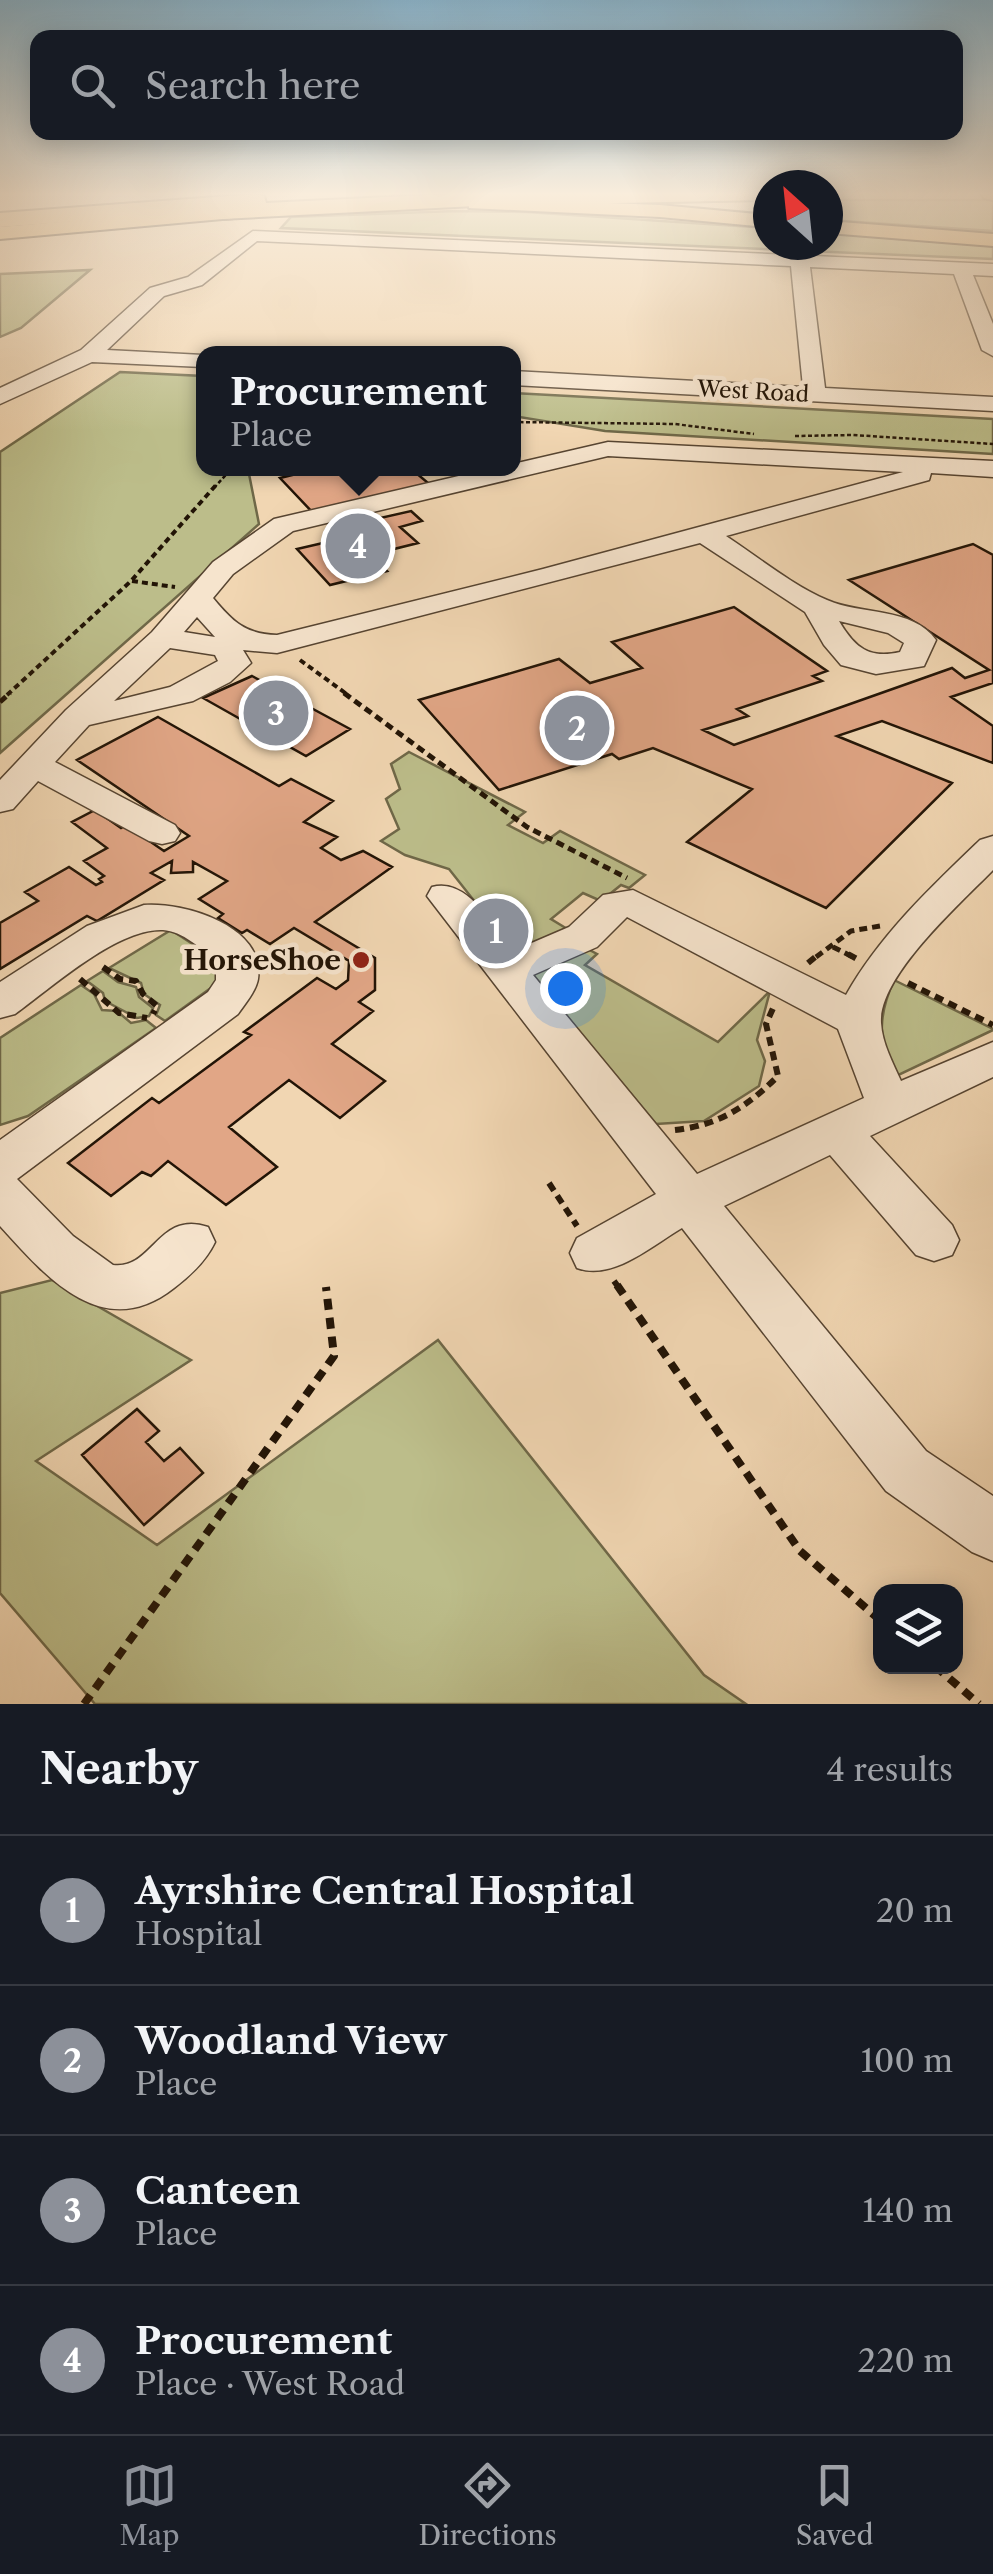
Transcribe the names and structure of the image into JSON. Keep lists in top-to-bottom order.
{
  "streets": {
    "street": ["West Road"]
  },
  "places": ["HorseShoe"],
  "north": "top left",
  "page": {
    "search": "Search here",
    "popup": ["Procurement", "Place"],
    "pins": [
      "4",
      "3",
      "2",
      "1"
    ],
    "heading": ["Nearby", "4 results"],
    "list": [
      {
        "mark": "1",
        "name": "Ayrshire Central Hospital",
        "note": "Hospital",
        "value": "20 m"
      },
      {
        "mark": "2",
        "name": "Woodland View",
        "note": "Place",
        "value": "100 m"
      },
      {
        "mark": "3",
        "name": "Canteen",
        "note": "Place",
        "value": "140 m"
      },
      {
        "mark": "4",
        "name": "Procurement",
        "note": "Place · West Road",
        "value": "220 m"
      }
    ],
    "nav": ["Map", "Directions", "Saved"]
  }
}
